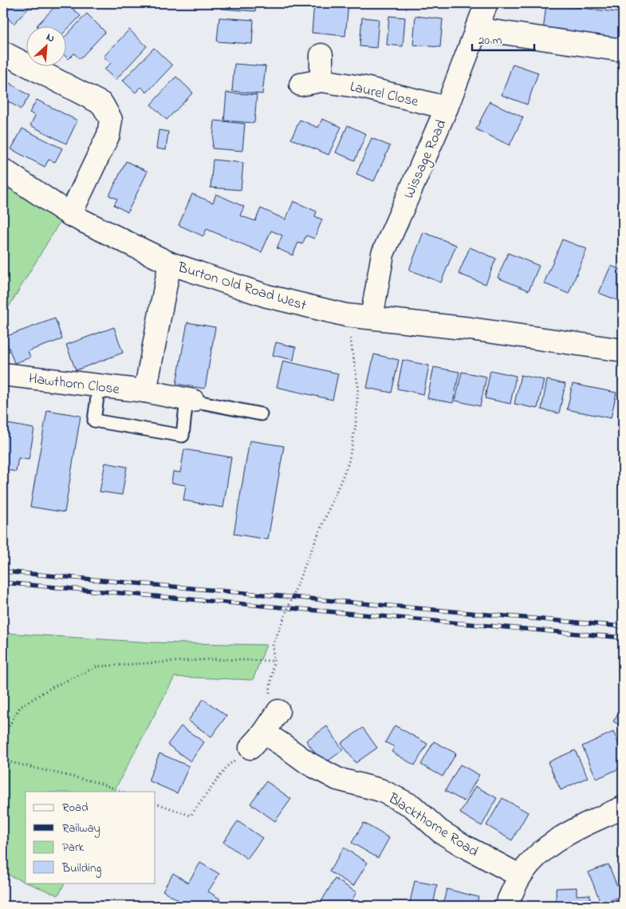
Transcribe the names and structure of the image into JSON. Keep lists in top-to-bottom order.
{
  "streets": {
    "street": [
      "Laurel Close",
      "Wissage Road",
      "Burton Old Road West",
      "Hawthorn Close",
      "Blackthorne Road"
    ]
  },
  "crossings": [
    ["Laurel Close", "Wissage Road"],
    ["Wissage Road", "Burton Old Road West"]
  ],
  "legend": [
    "Road",
    "Railway",
    "Park",
    "Building"
  ],
  "scale_bar": "20 m",
  "north": "top right"
}
